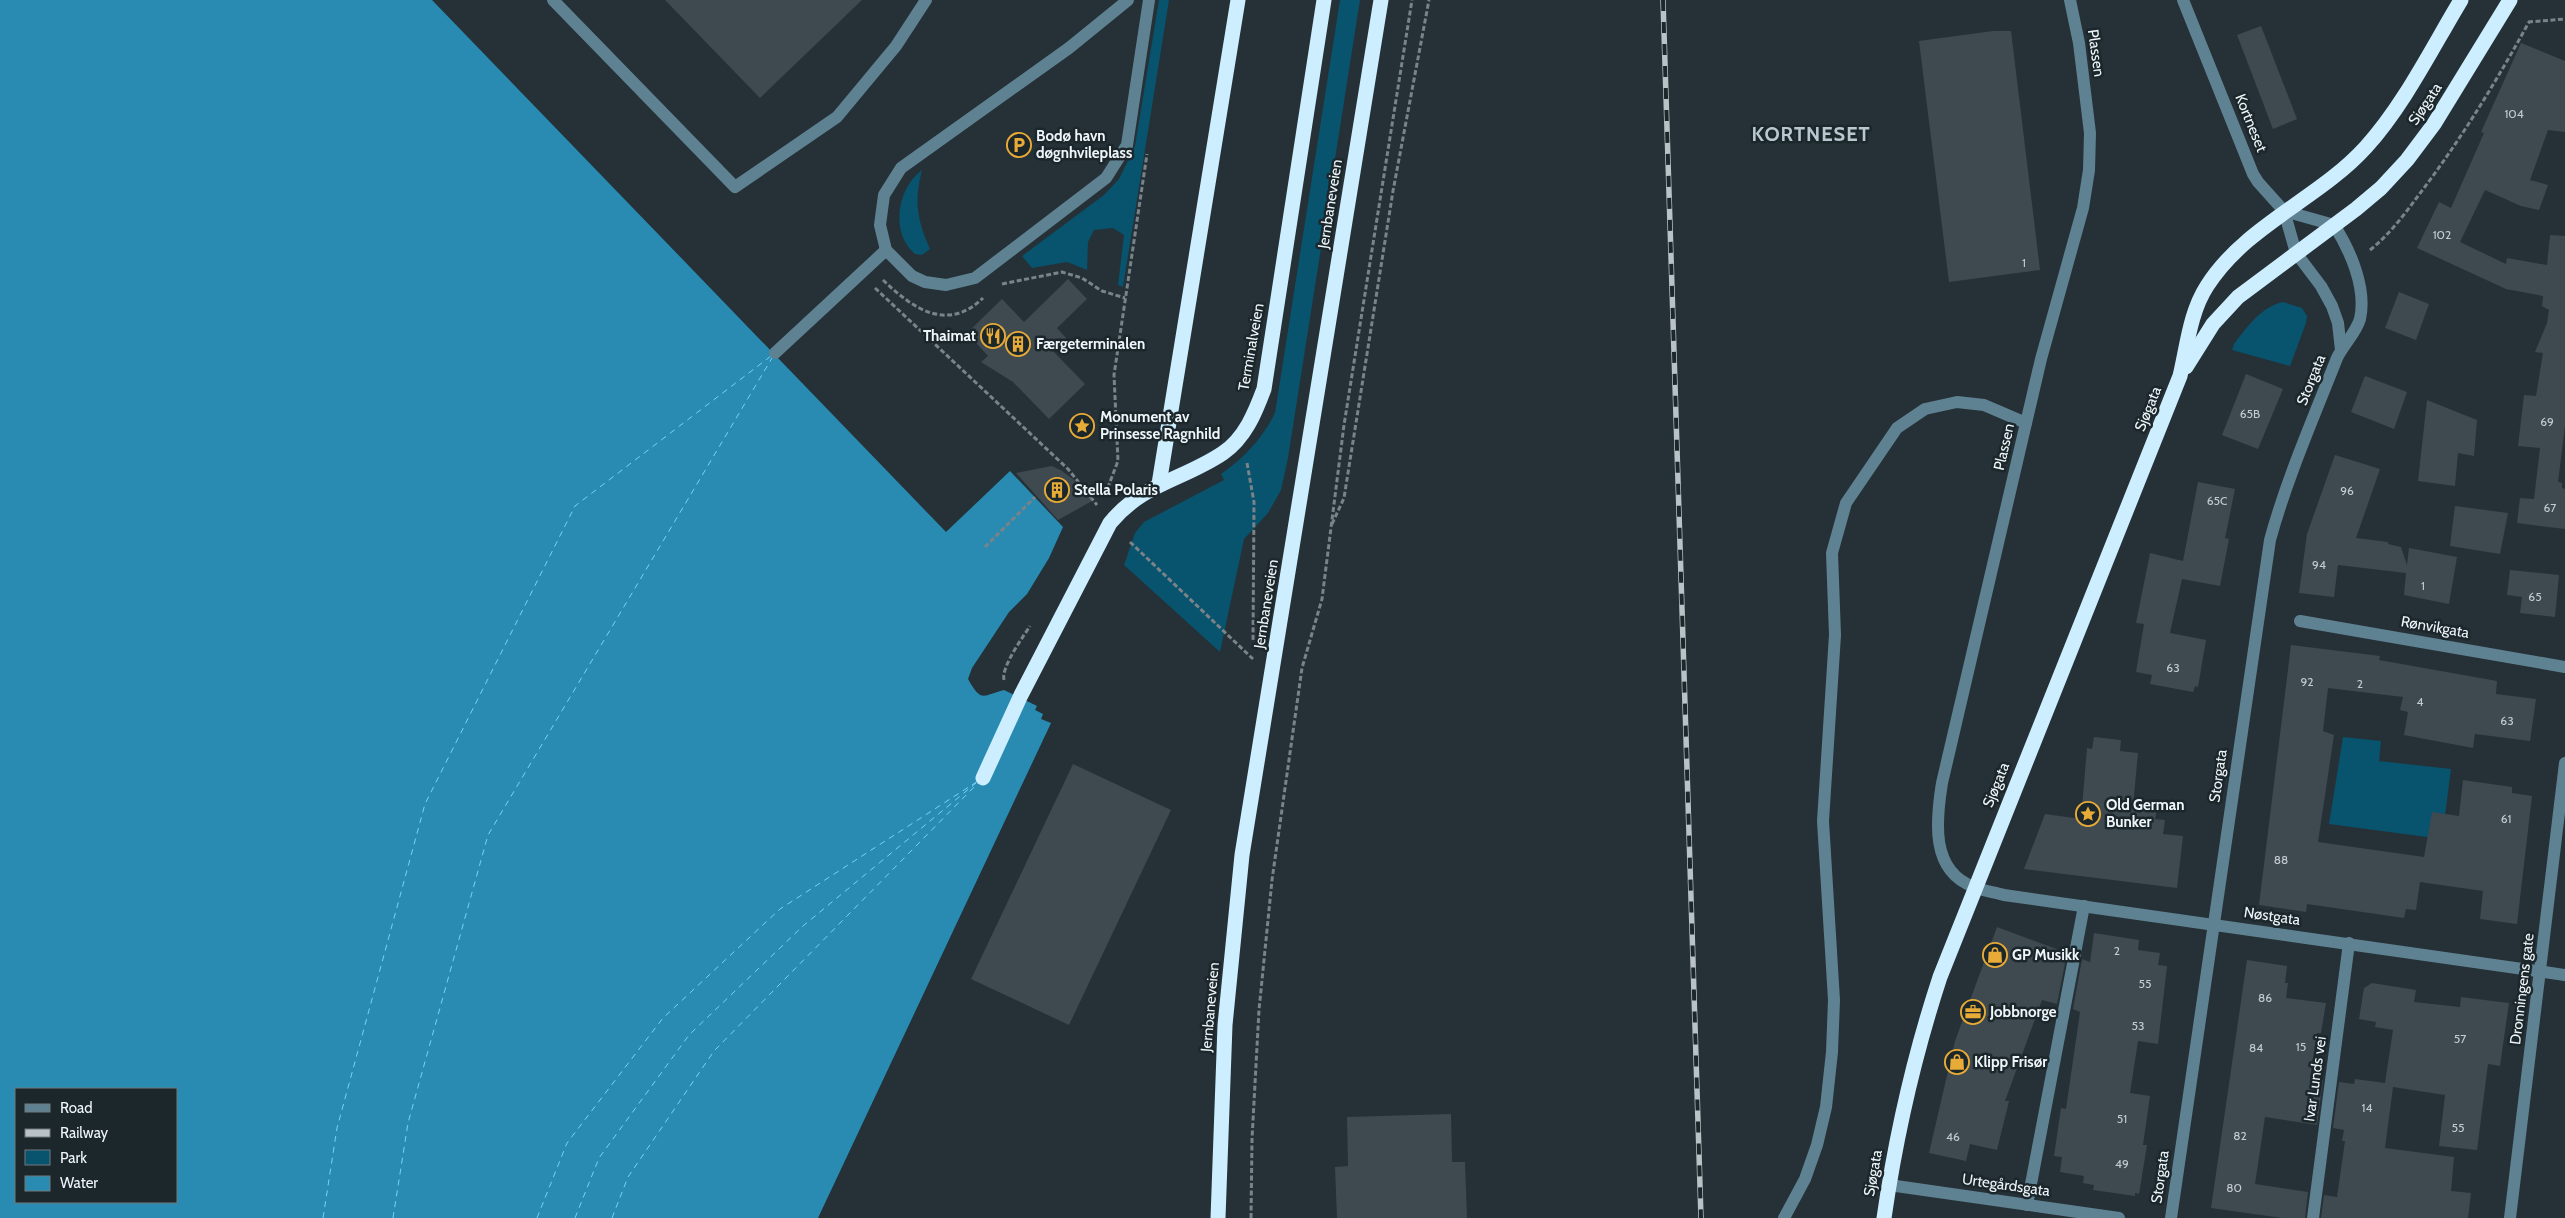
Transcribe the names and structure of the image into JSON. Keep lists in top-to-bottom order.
{
  "streets": {
    "highway": ["Sjøgata", "Jernbaneveien", "Terminalveien"],
    "street": [
      "Plassen",
      "Kortneset",
      "Storgata",
      "Rønvikgata",
      "Nøstgata",
      "Dronningens gate",
      "Ivar Lunds vei",
      "Urtegårdsgata"
    ]
  },
  "crossings": [
    ["Plassen", "Sjøgata"],
    ["Plassen", "Nøstgata"],
    ["Sjøgata", "Kortneset"],
    ["Sjøgata", "Storgata"],
    ["Sjøgata", "Nøstgata"],
    ["Sjøgata", "Urtegårdsgata"],
    ["Storgata", "Nøstgata"],
    ["Nøstgata", "Dronningens gate"],
    ["Nøstgata", "Ivar Lunds vei"]
  ],
  "districts": ["KORTNESET"],
  "places": {
    "parking": ["Bodø havn døgnhvileplass"],
    "restaurant": ["Thaimat"],
    "building": ["Færgeterminalen", "Stella Polaris"],
    "place": ["Monument av Prinsesse Ragnhild", "Old German Bunker"],
    "shop": ["GP Musikk", "Klipp Frisør"],
    "office": ["Jobbnorge"]
  },
  "house_numbers": [
    "104",
    "102",
    "1",
    "65B",
    "69",
    "96",
    "65C",
    "67",
    "94",
    "1",
    "65",
    "63",
    "92",
    "2",
    "4",
    "63",
    "61",
    "88",
    "2",
    "55",
    "86",
    "53",
    "57",
    "15",
    "84",
    "14",
    "51",
    "55",
    "82",
    "46",
    "49",
    "80"
  ],
  "legend": [
    "Road",
    "Railway",
    "Park",
    "Water"
  ]
}
